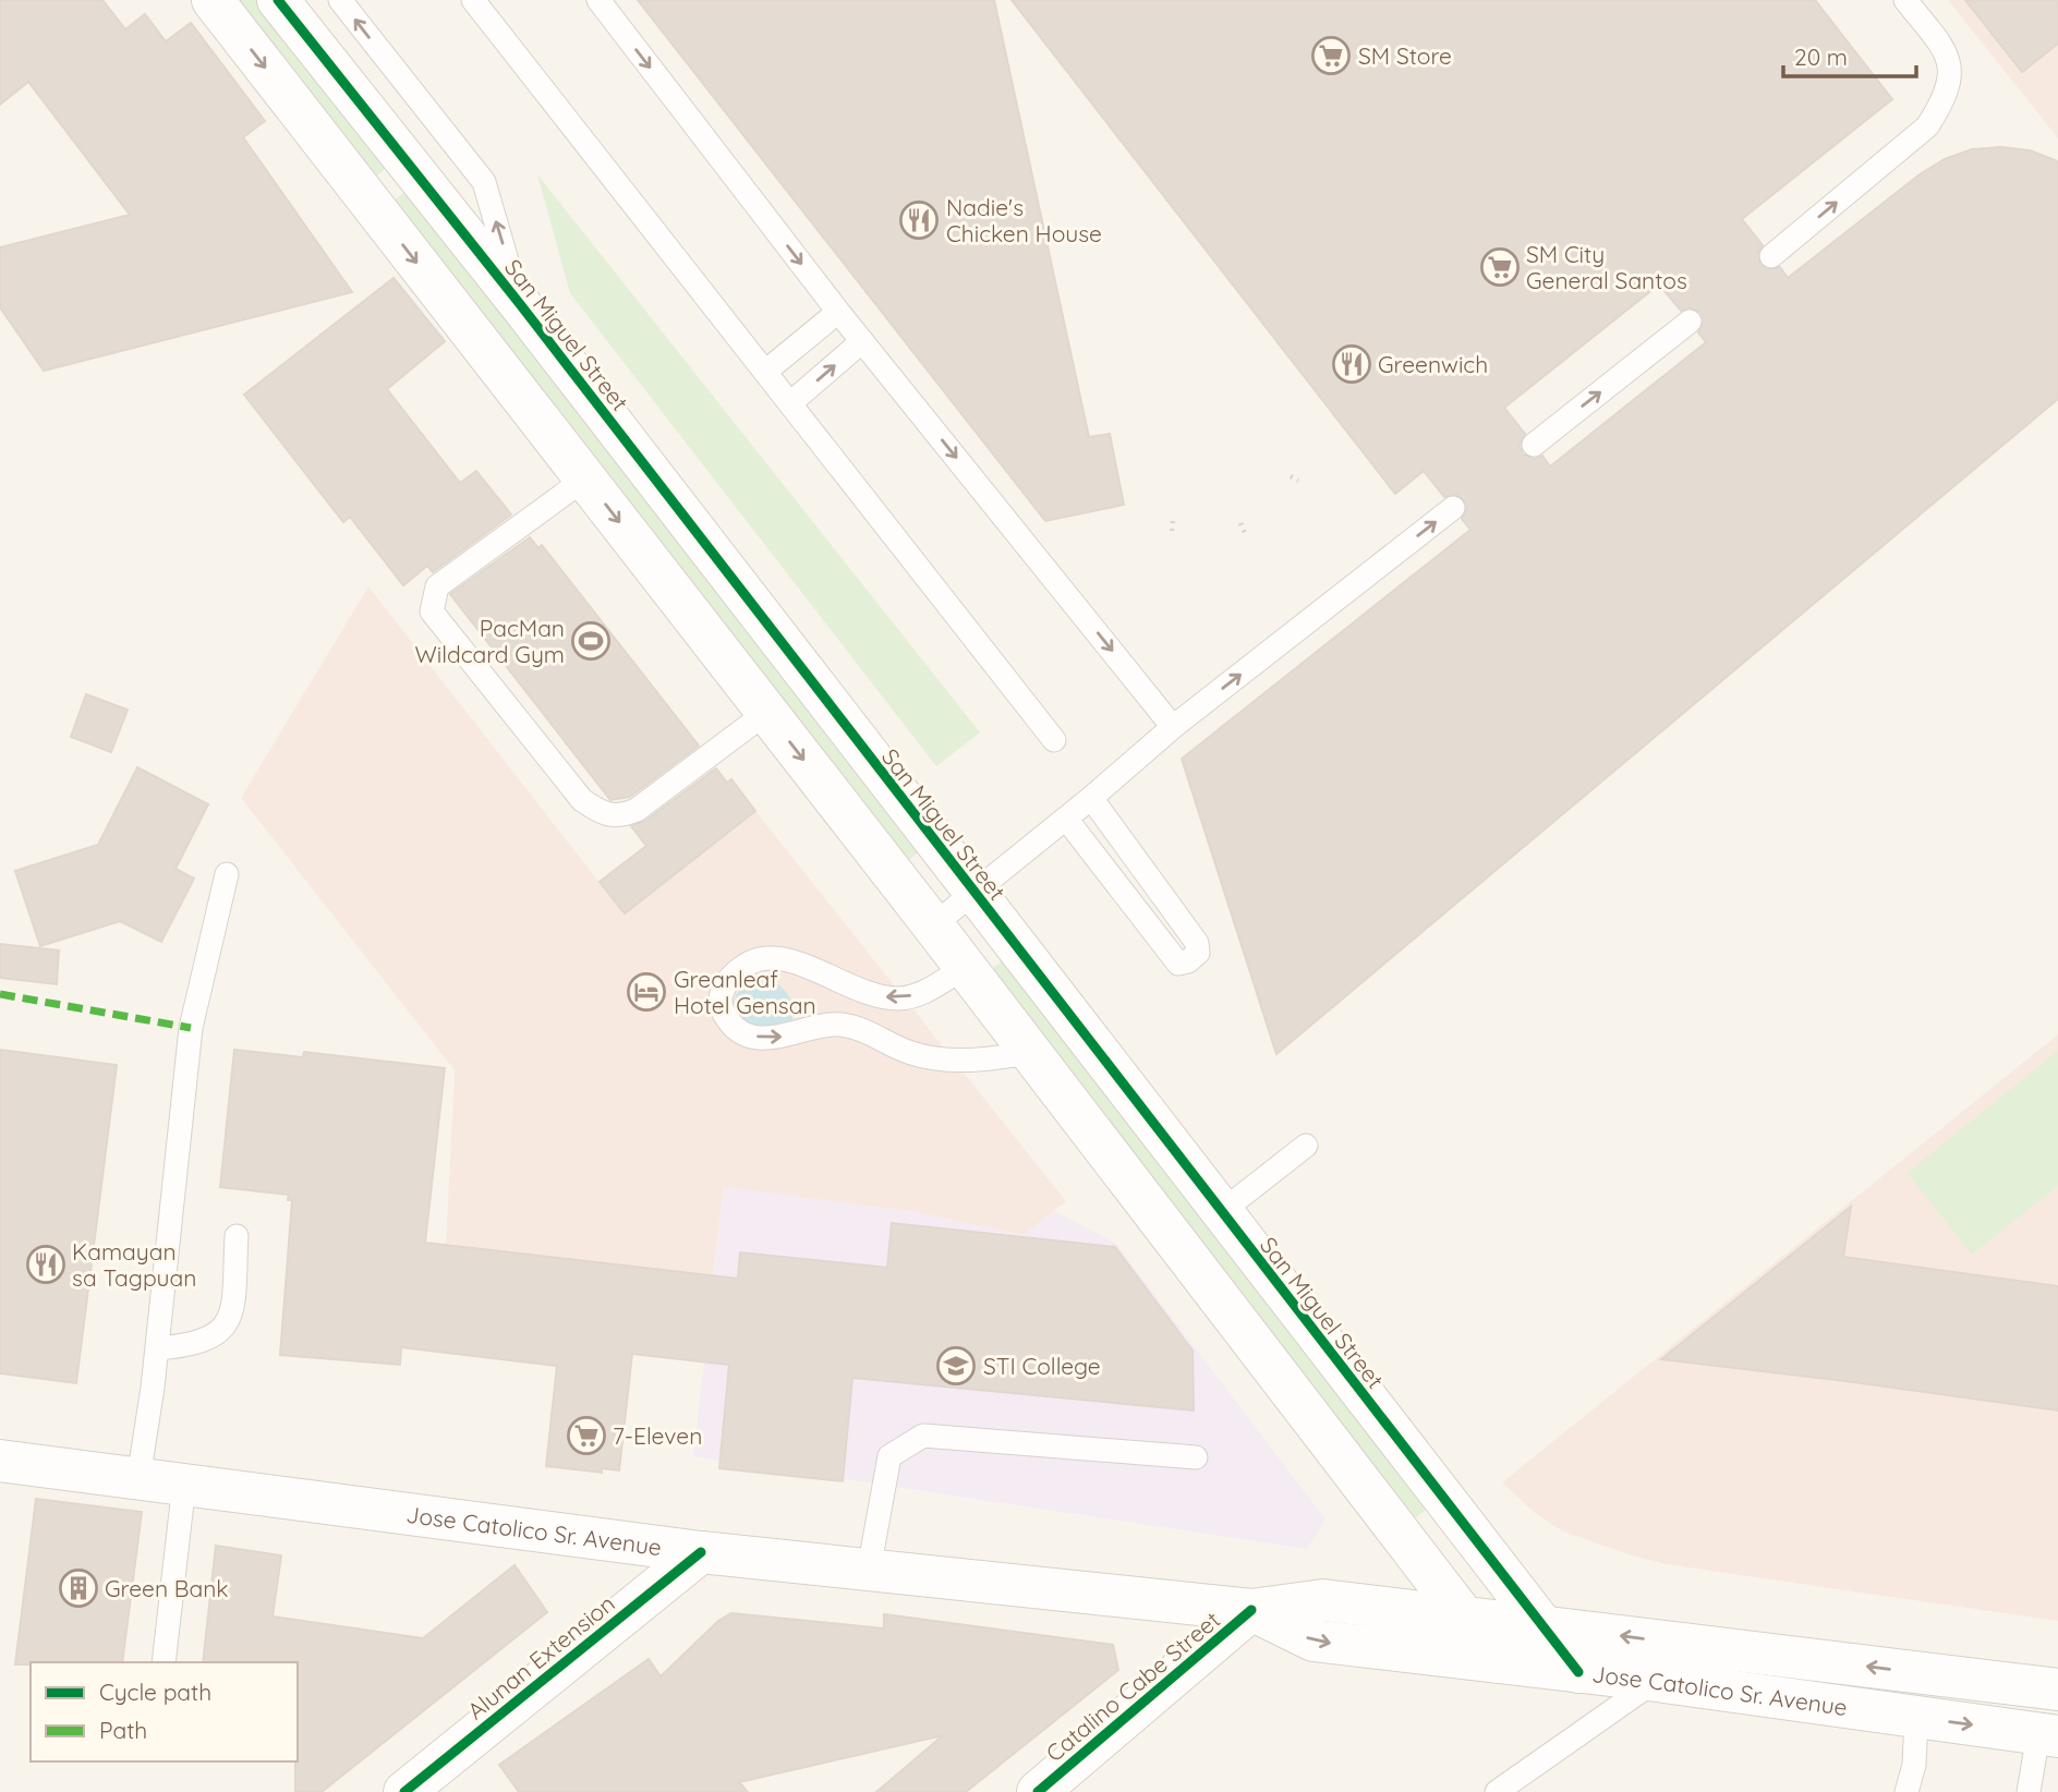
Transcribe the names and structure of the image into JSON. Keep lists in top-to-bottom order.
{
  "streets": {
    "street": [
      "San Miguel Street",
      "Jose Catolico Sr. Avenue",
      "Alunan Extension",
      "Catalino Cabe Street"
    ]
  },
  "crossings": [
    ["San Miguel Street", "Jose Catolico Sr. Avenue"],
    ["Jose Catolico Sr. Avenue", "Alunan Extension"],
    ["Jose Catolico Sr. Avenue", "Catalino Cabe Street"]
  ],
  "places": {
    "supermarket": ["SM Store", "SM City General Santos", "7-Eleven"],
    "restaurant": ["Nadie's Chicken House", "Greenwich", "Kamayan sa Tagpuan"],
    "sports": ["PacMan Wildcard Gym"],
    "hotel": ["Greanleaf Hotel Gensan"],
    "school or university": ["STI College"],
    "building": ["Green Bank"]
  },
  "legend": ["Cycle path", "Path"],
  "scale_bar": "20 m"
}
